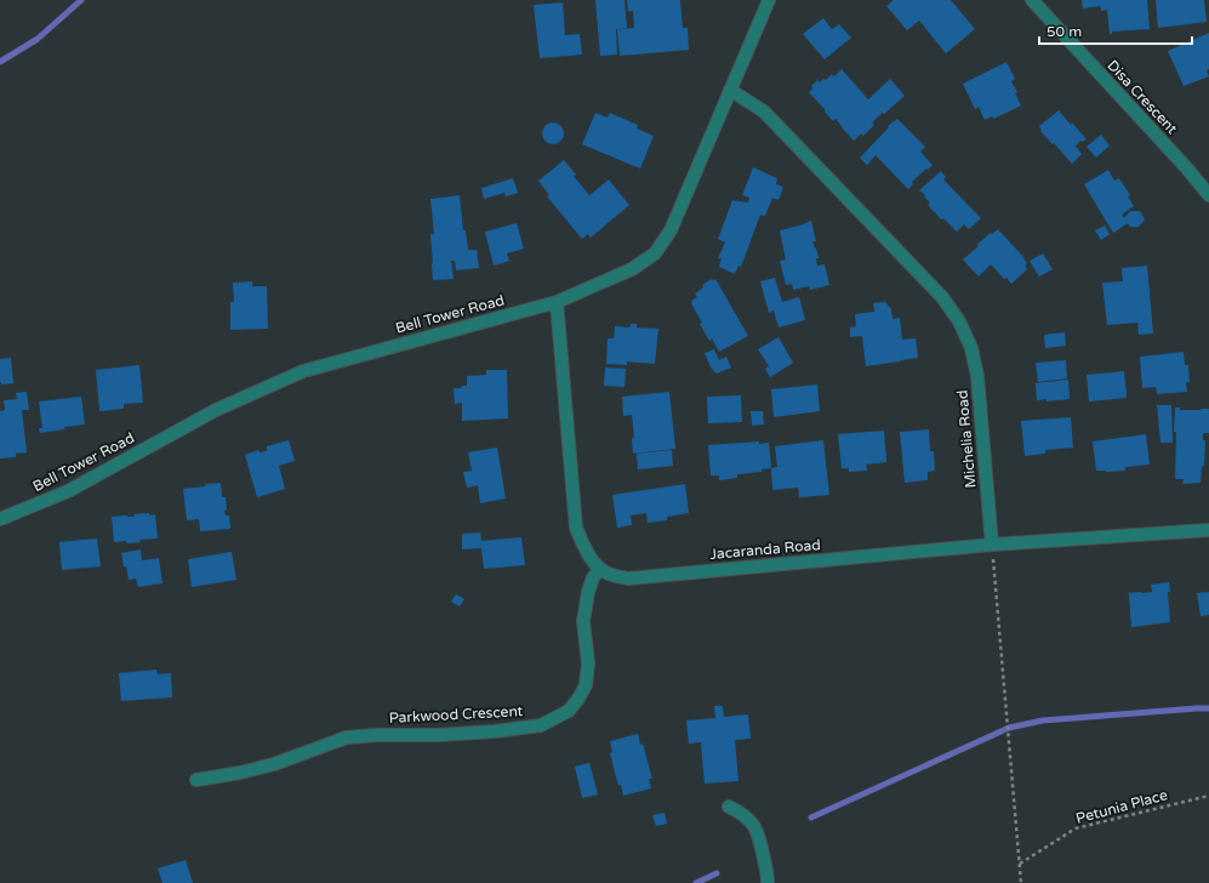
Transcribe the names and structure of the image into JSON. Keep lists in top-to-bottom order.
{
  "streets": {
    "street": [
      "Disa Crescent",
      "Bell Tower Road",
      "Michelia Road",
      "Jacaranda Road",
      "Parkwood Crescent"
    ],
    "path": ["Petunia Place"]
  },
  "crossings": [
    ["Bell Tower Road", "Michelia Road"],
    ["Michelia Road", "Jacaranda Road"],
    ["Jacaranda Road", "Parkwood Crescent"]
  ],
  "scale_bar": "50 m"
}
